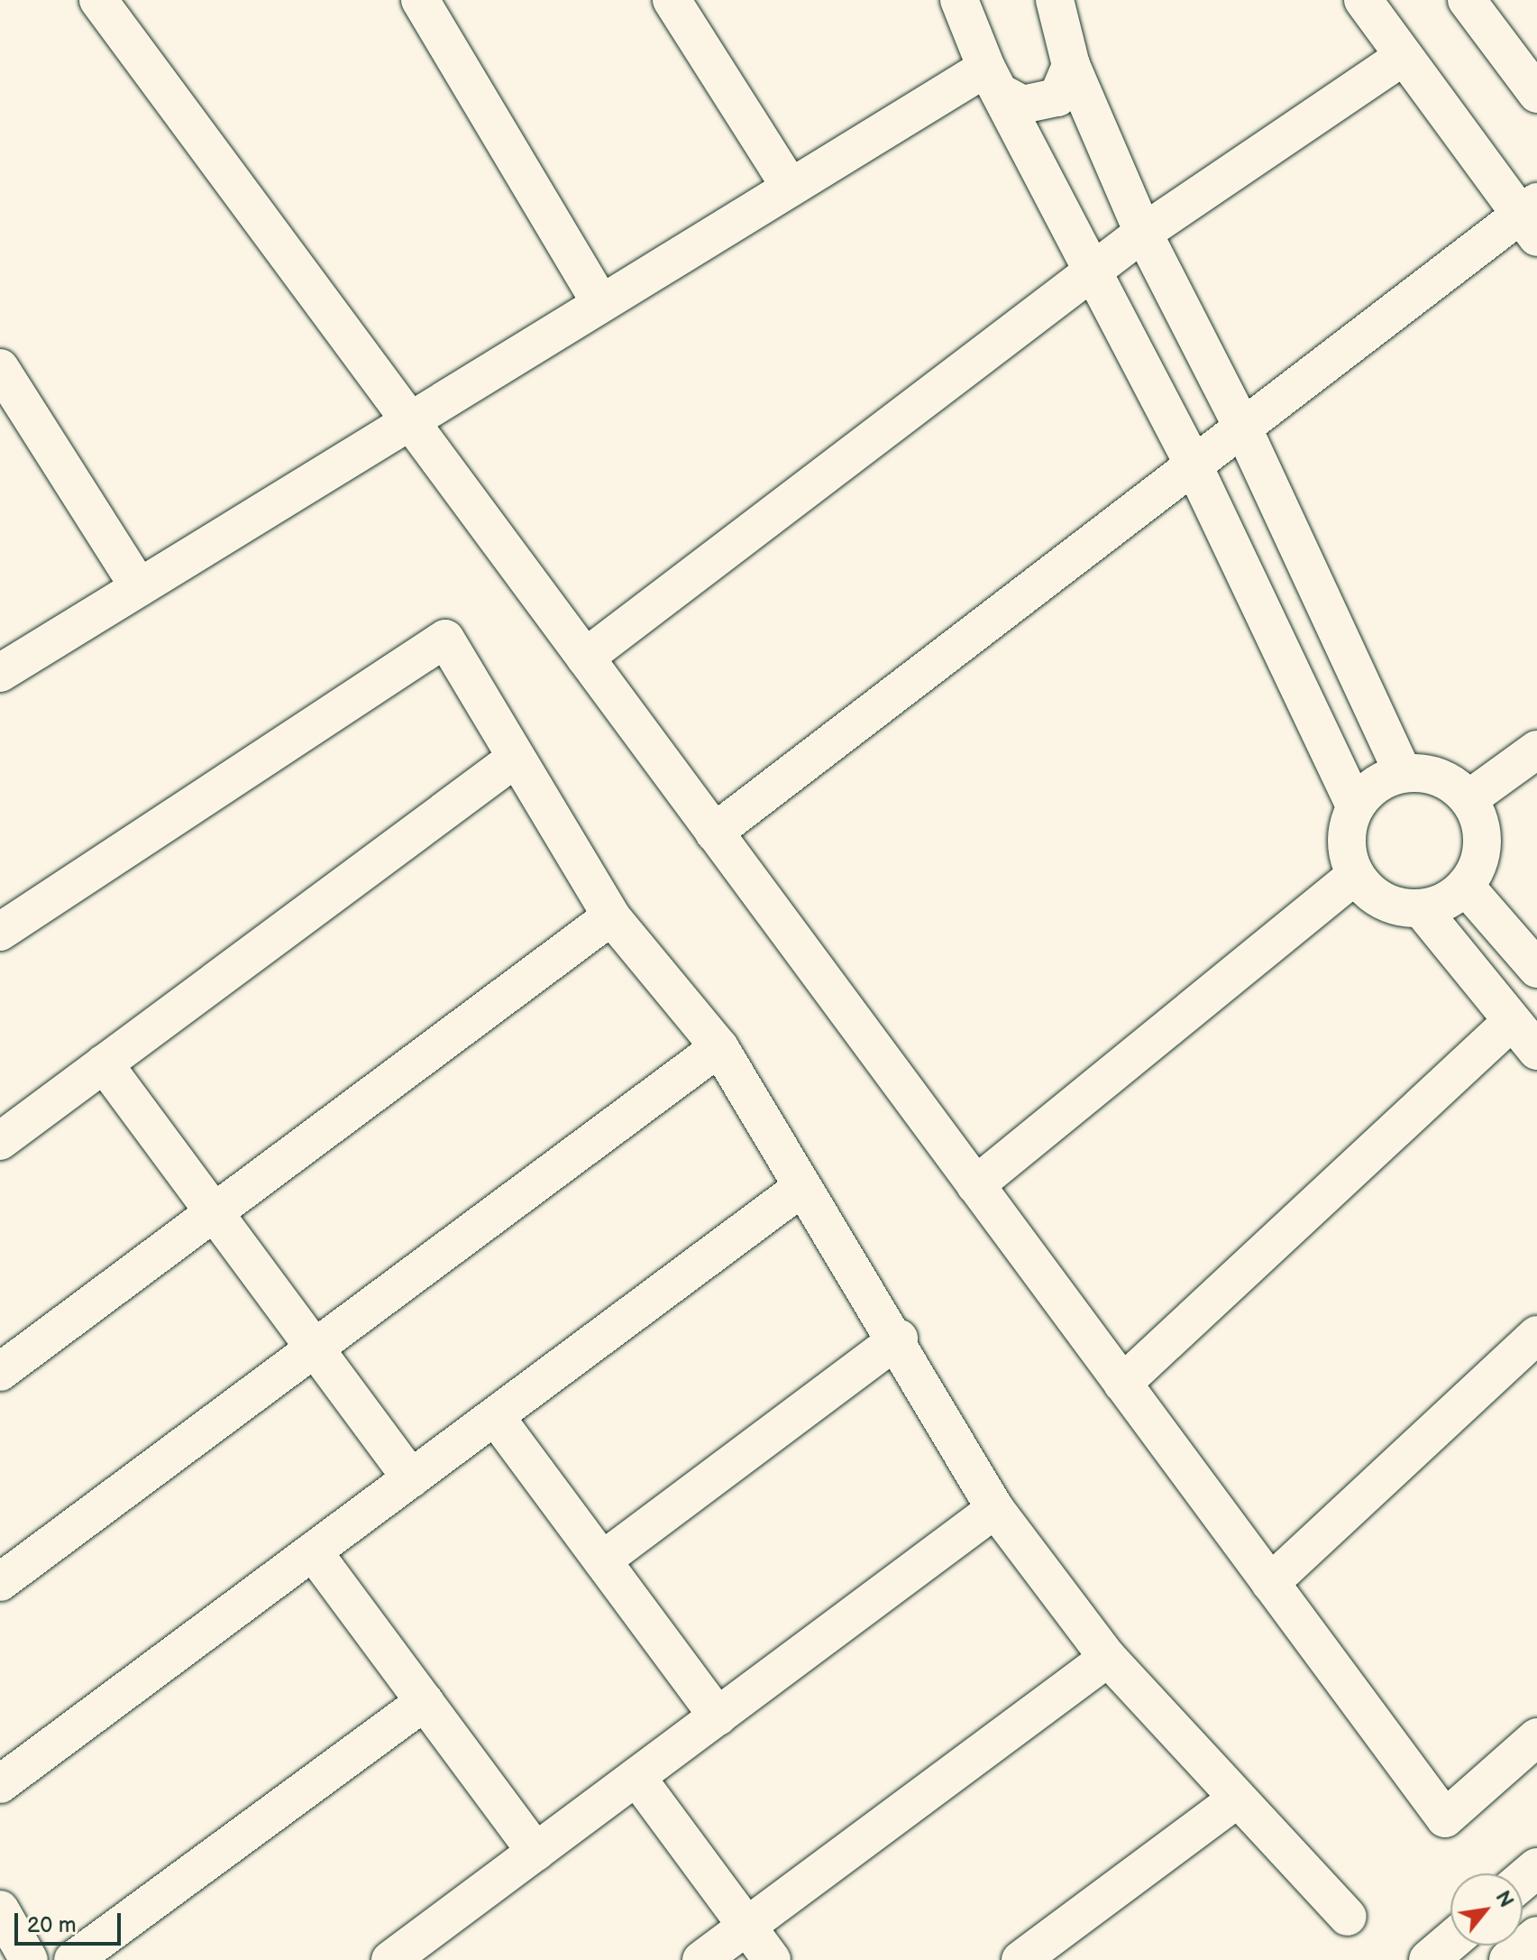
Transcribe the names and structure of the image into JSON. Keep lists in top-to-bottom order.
{
  "scale_bar": "20 m",
  "north": "top right"
}
